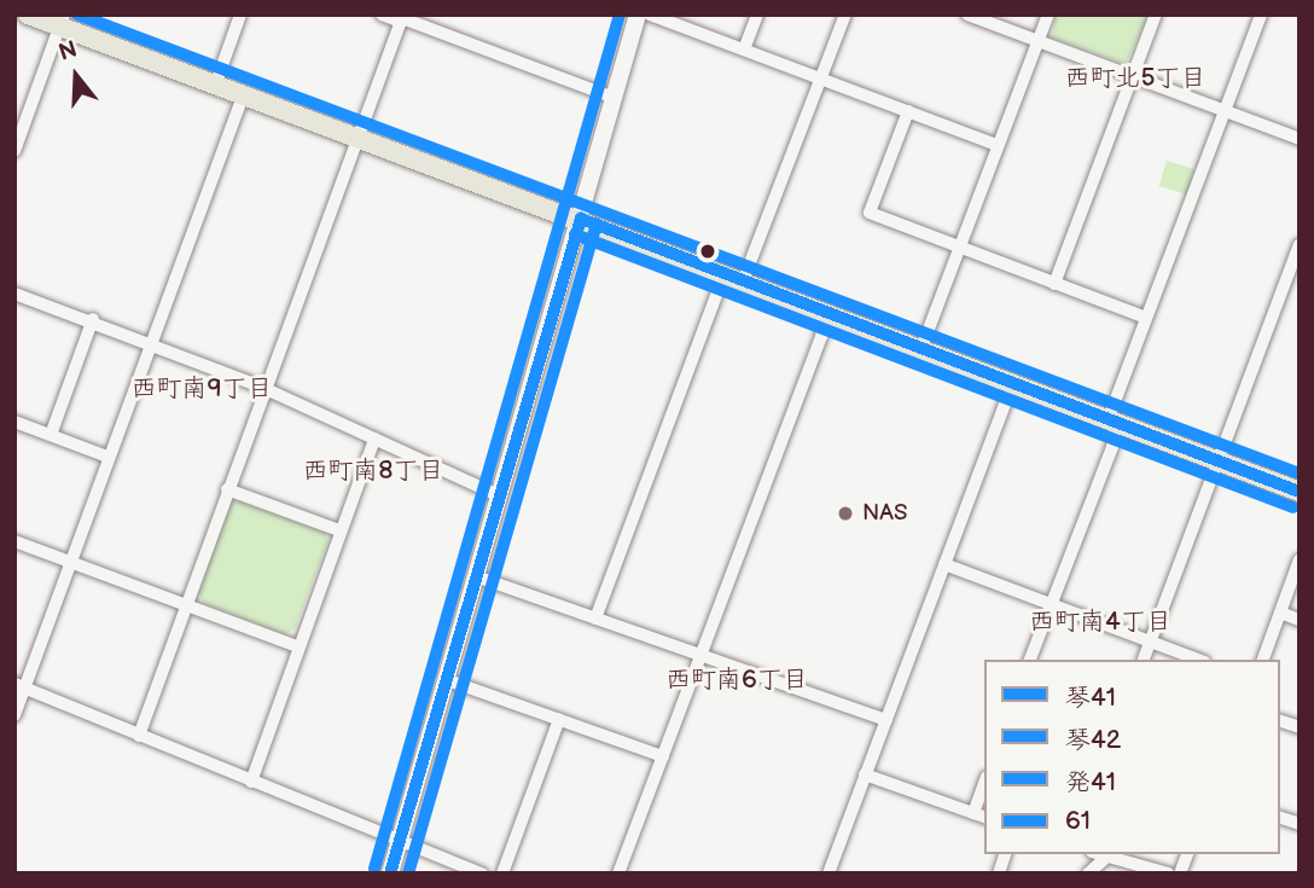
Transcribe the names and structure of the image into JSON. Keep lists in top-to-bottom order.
{
  "districts": [
    "西町北5丁目",
    "西町南9丁目",
    "西町南8丁目",
    "西町南4丁目",
    "西町南6丁目"
  ],
  "places": ["NAS"],
  "lines": [
    "transit line 発41",
    "transit line 61",
    "transit line 琴41",
    "transit line 琴42"
  ],
  "legend": [
    "琴41",
    "琴42",
    "発41",
    "61"
  ],
  "north": "top"
}
